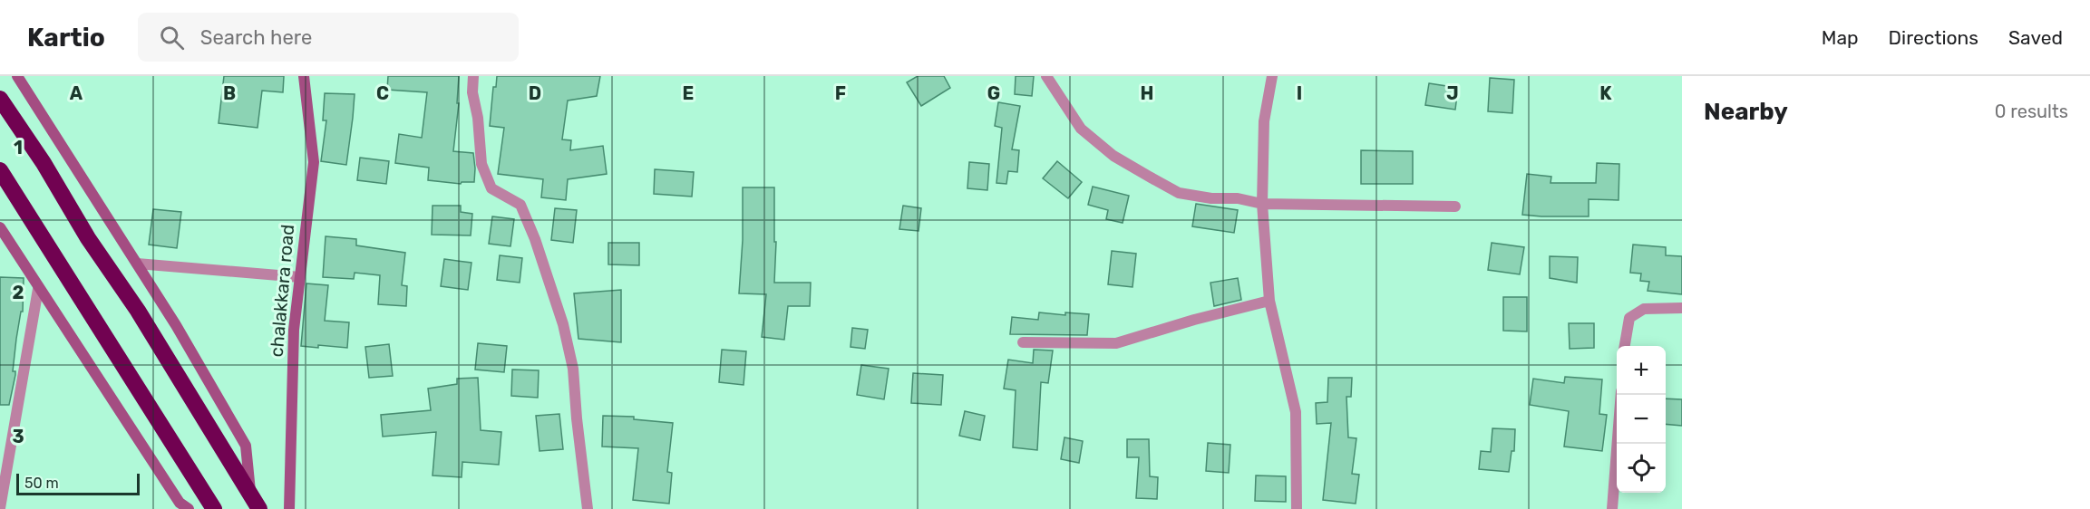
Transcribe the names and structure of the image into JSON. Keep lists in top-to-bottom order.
{
  "streets": {
    "street": ["chalakkara road"]
  },
  "scale_bar": "50 m",
  "page": {
    "header": "Kartio",
    "search": "Search here",
    "nav": ["Map", "Directions", "Saved"],
    "heading": ["Nearby", "0 results"],
    "map_buttons": ["+", "−"],
    "scale": "50 m"
  },
  "grid": {
    "columns": [
      "A",
      "B",
      "C",
      "D",
      "E",
      "F",
      "G",
      "H",
      "I",
      "J",
      "K"
    ],
    "rows": ["1", "2", "3"]
  }
}
